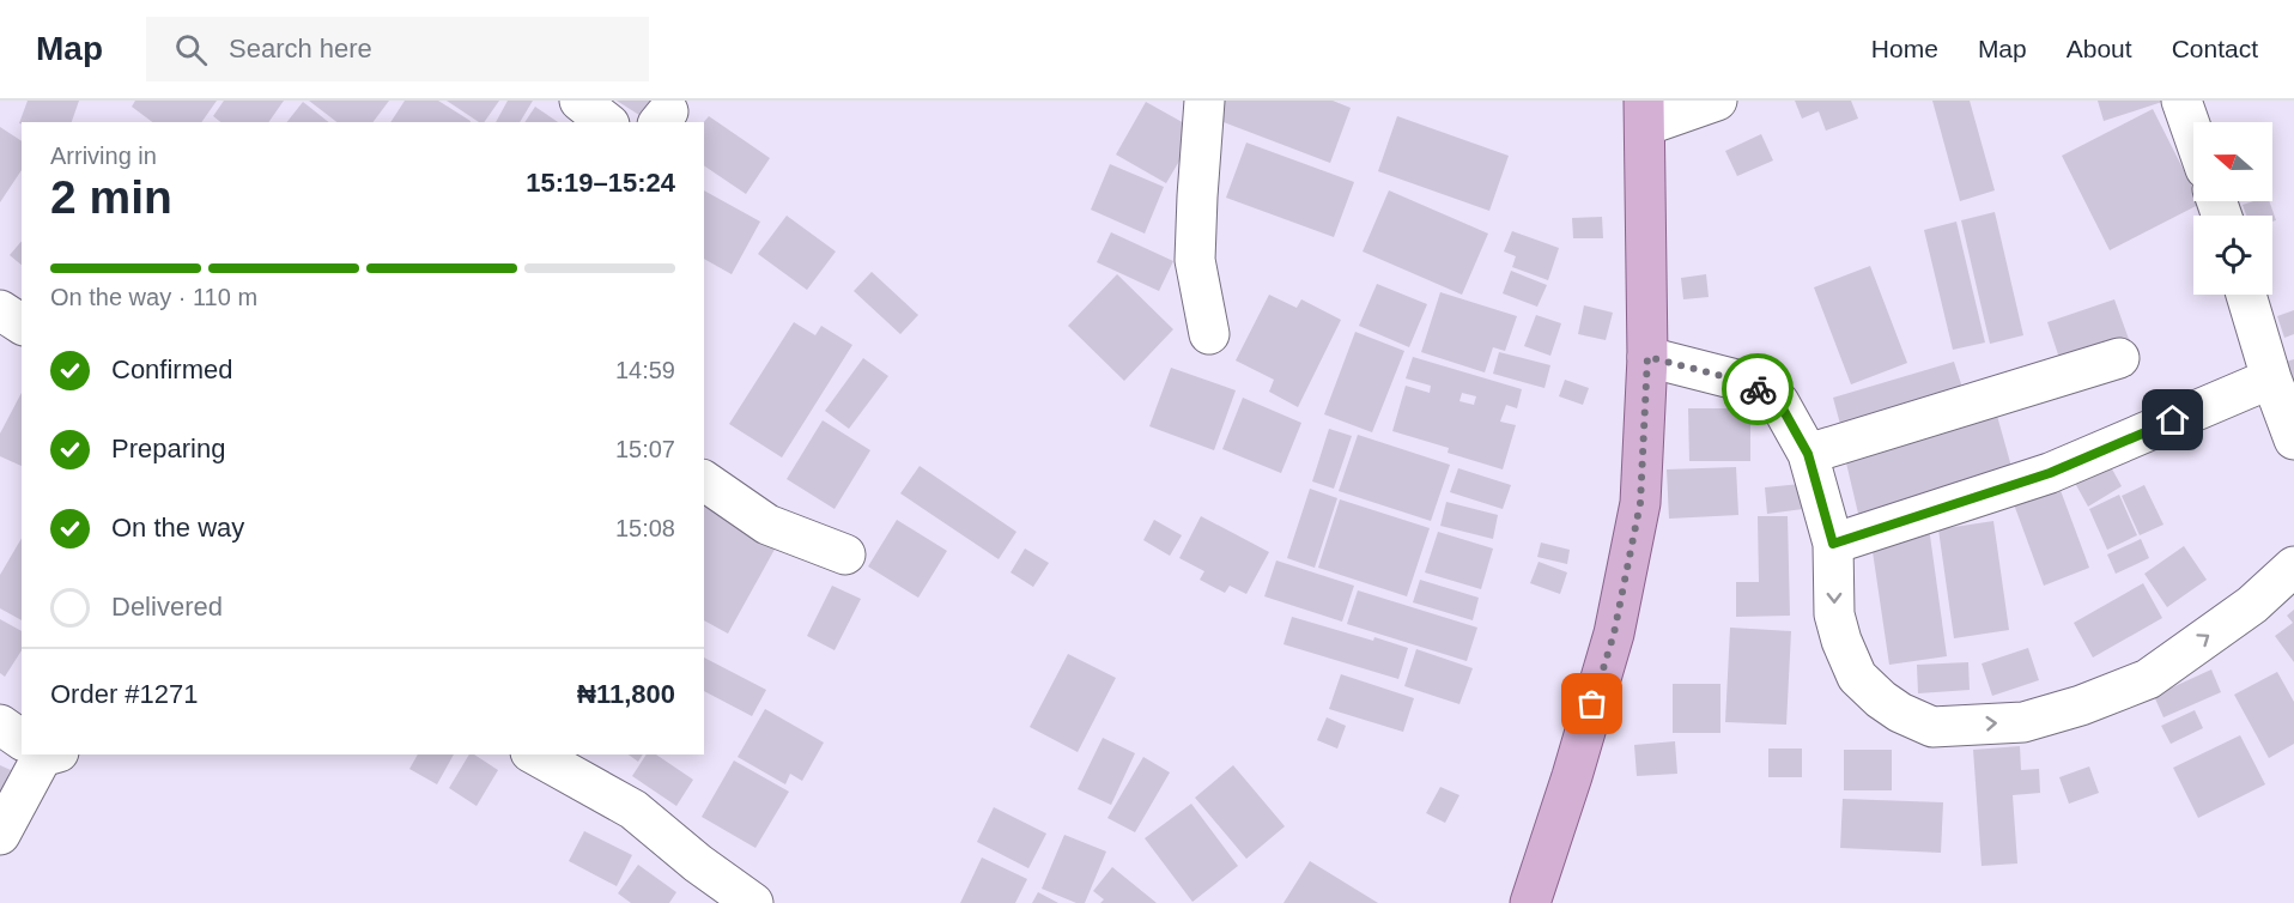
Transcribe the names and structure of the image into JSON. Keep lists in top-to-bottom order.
{
  "north": "left",
  "page": {
    "header": "Map",
    "search": "Search here",
    "nav": [
      "Home",
      "Map",
      "About",
      "Contact"
    ],
    "heading": ["2 min", "Arriving in", "15:19–15:24"],
    "panel": ["Order #1271", "₦11,800"],
    "bar": "On the way · 110 m",
    "list": [
      ["Confirmed", "14:59"],
      ["Preparing", "15:07"],
      ["On the way", "15:08"],
      "Delivered"
    ]
  }
}
